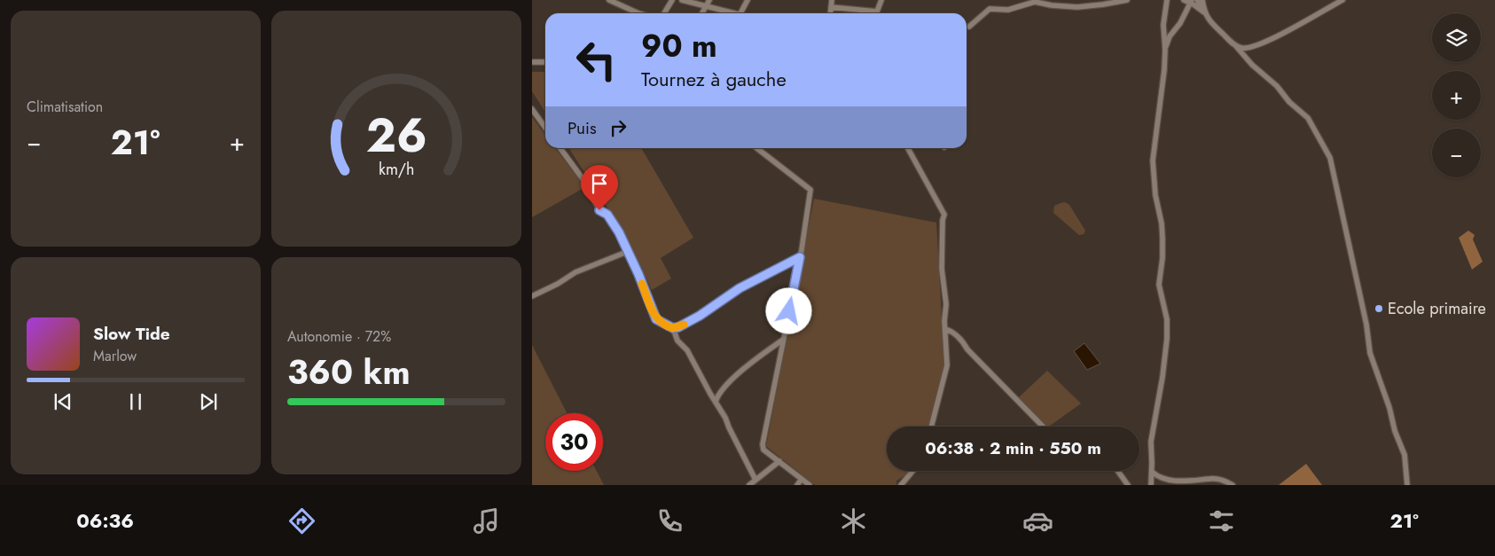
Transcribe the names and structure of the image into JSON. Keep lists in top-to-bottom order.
{
  "places": ["Ecole primaire"],
  "page": {
    "tile": [
      "Climatisation",
      ["Autonomie · 72%", "360 km"]
    ],
    "map_buttons": ["+", "−"],
    "turn": ["90 m", "Tournez à gauche"],
    "then": "Puis",
    "heat": ["−", "21°", "+"],
    "song": ["Slow Tide", "Marlow"],
    "limit": "30",
    "trip": "06:38 · 2 min · 550 m",
    "tabs": ["06:36", "21°"],
    "gauge": ["26", "km/h"]
  }
}
